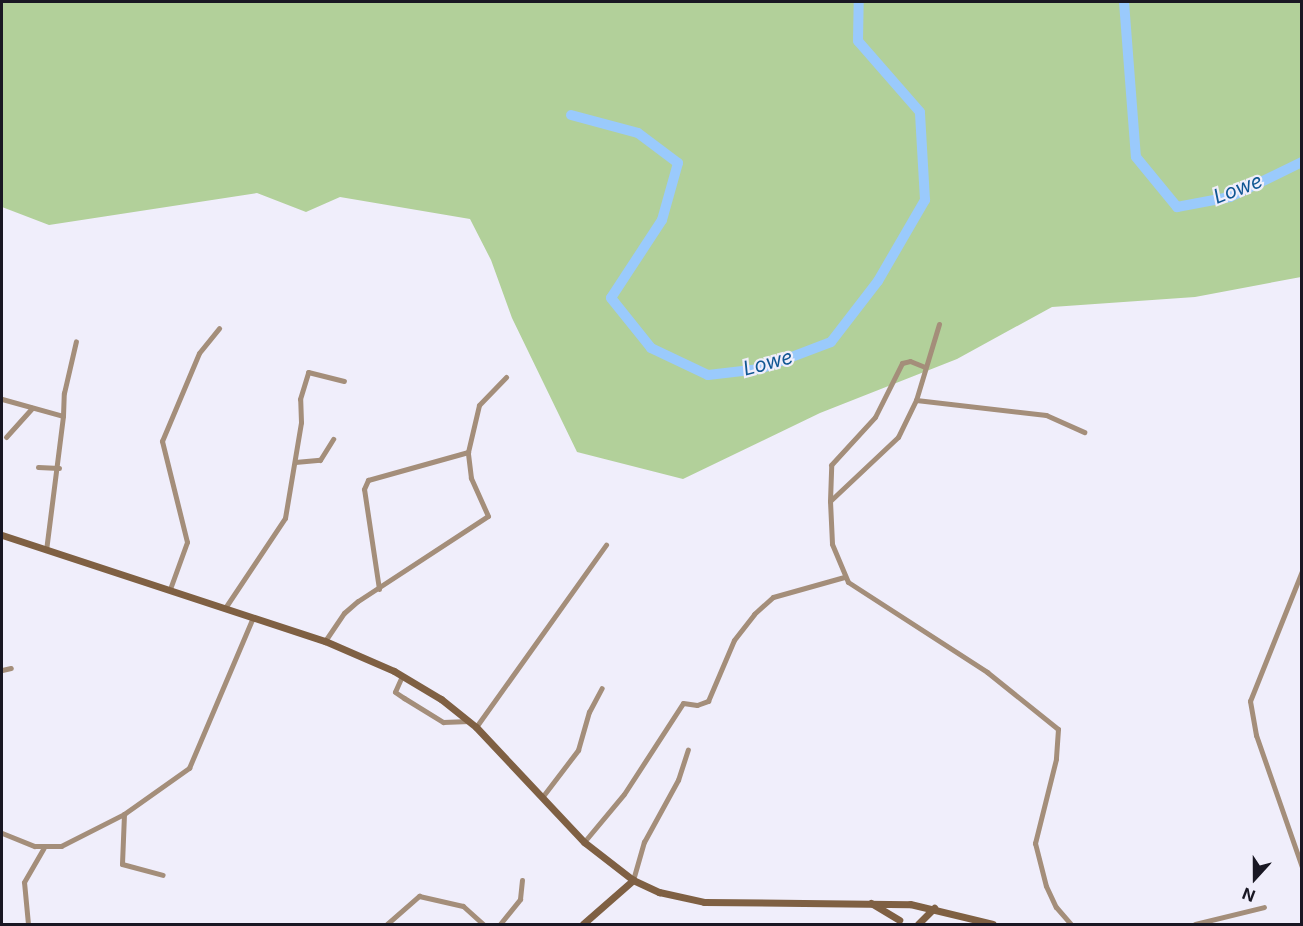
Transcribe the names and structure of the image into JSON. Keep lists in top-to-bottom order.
{
  "water": ["Lowe"],
  "north": "bottom"
}
